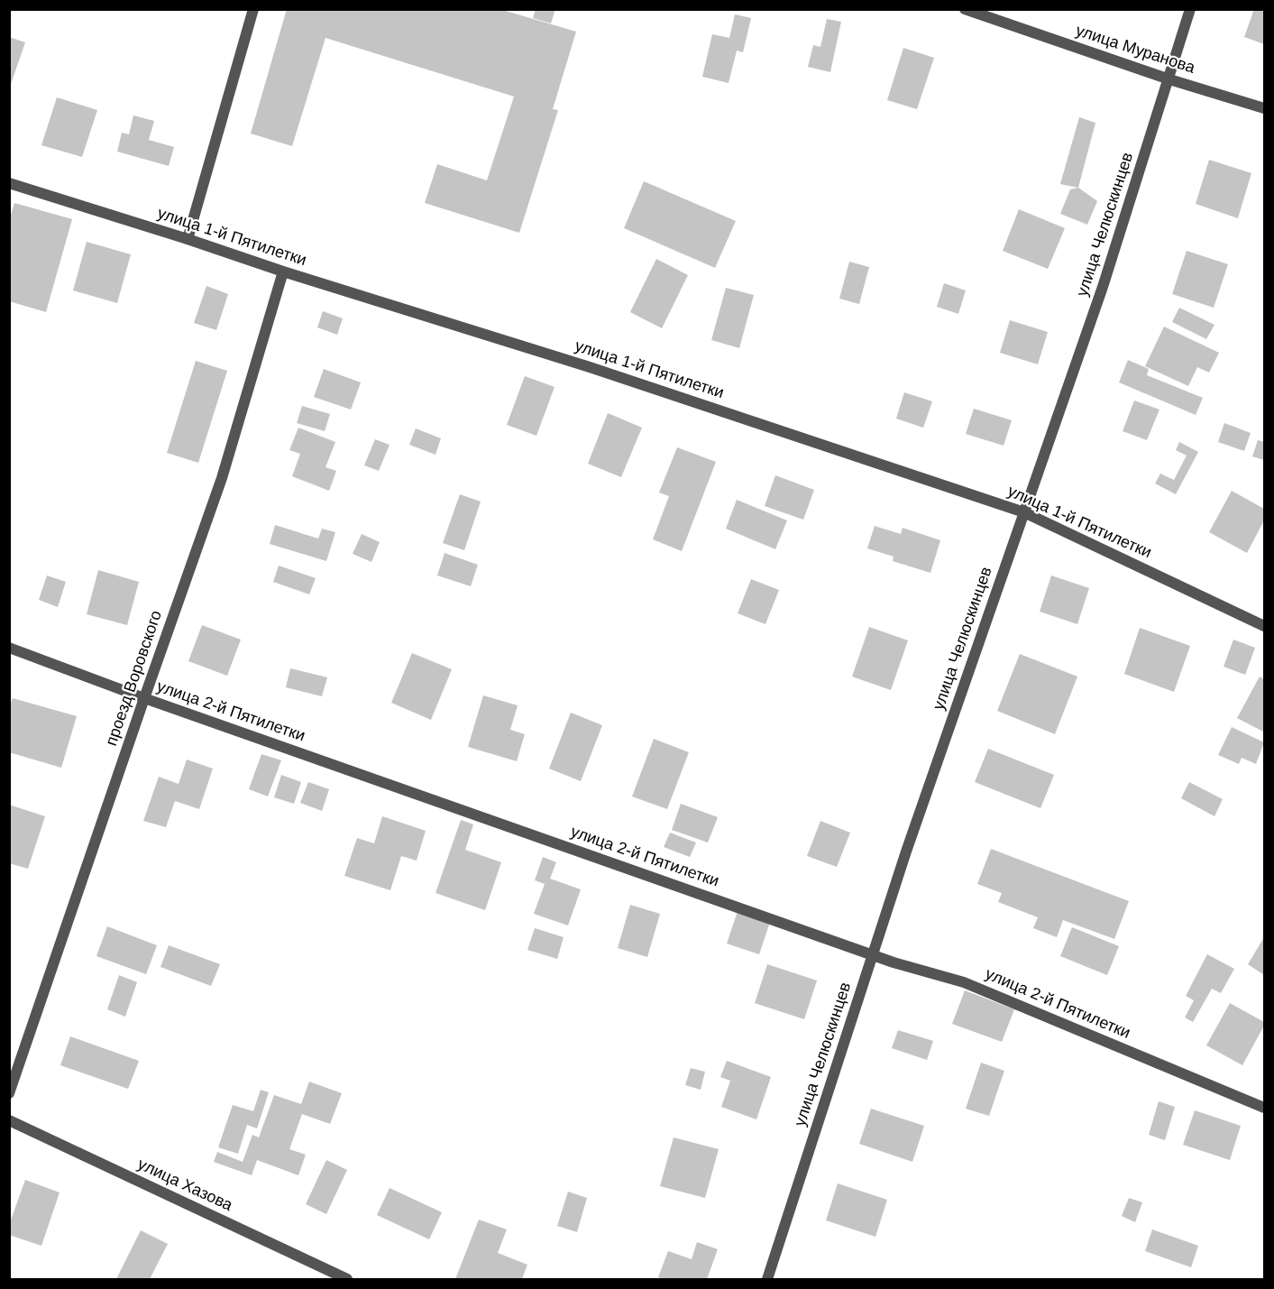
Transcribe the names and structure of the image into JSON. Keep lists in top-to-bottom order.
{
  "streets": {
    "street": [
      "улица Муранова",
      "улица Челюскинцев",
      "улица 1-й Пятилетки",
      "проезд Воровского",
      "улица 2-й Пятилетки",
      "улица Хазова"
    ]
  },
  "crossings": [
    ["улица Муранова", "улица Челюскинцев"],
    ["улица Челюскинцев", "улица 1-й Пятилетки"],
    ["улица Челюскинцев", "улица 2-й Пятилетки"],
    ["улица 1-й Пятилетки", "проезд Воровского"],
    ["проезд Воровского", "улица 2-й Пятилетки"]
  ]
}
